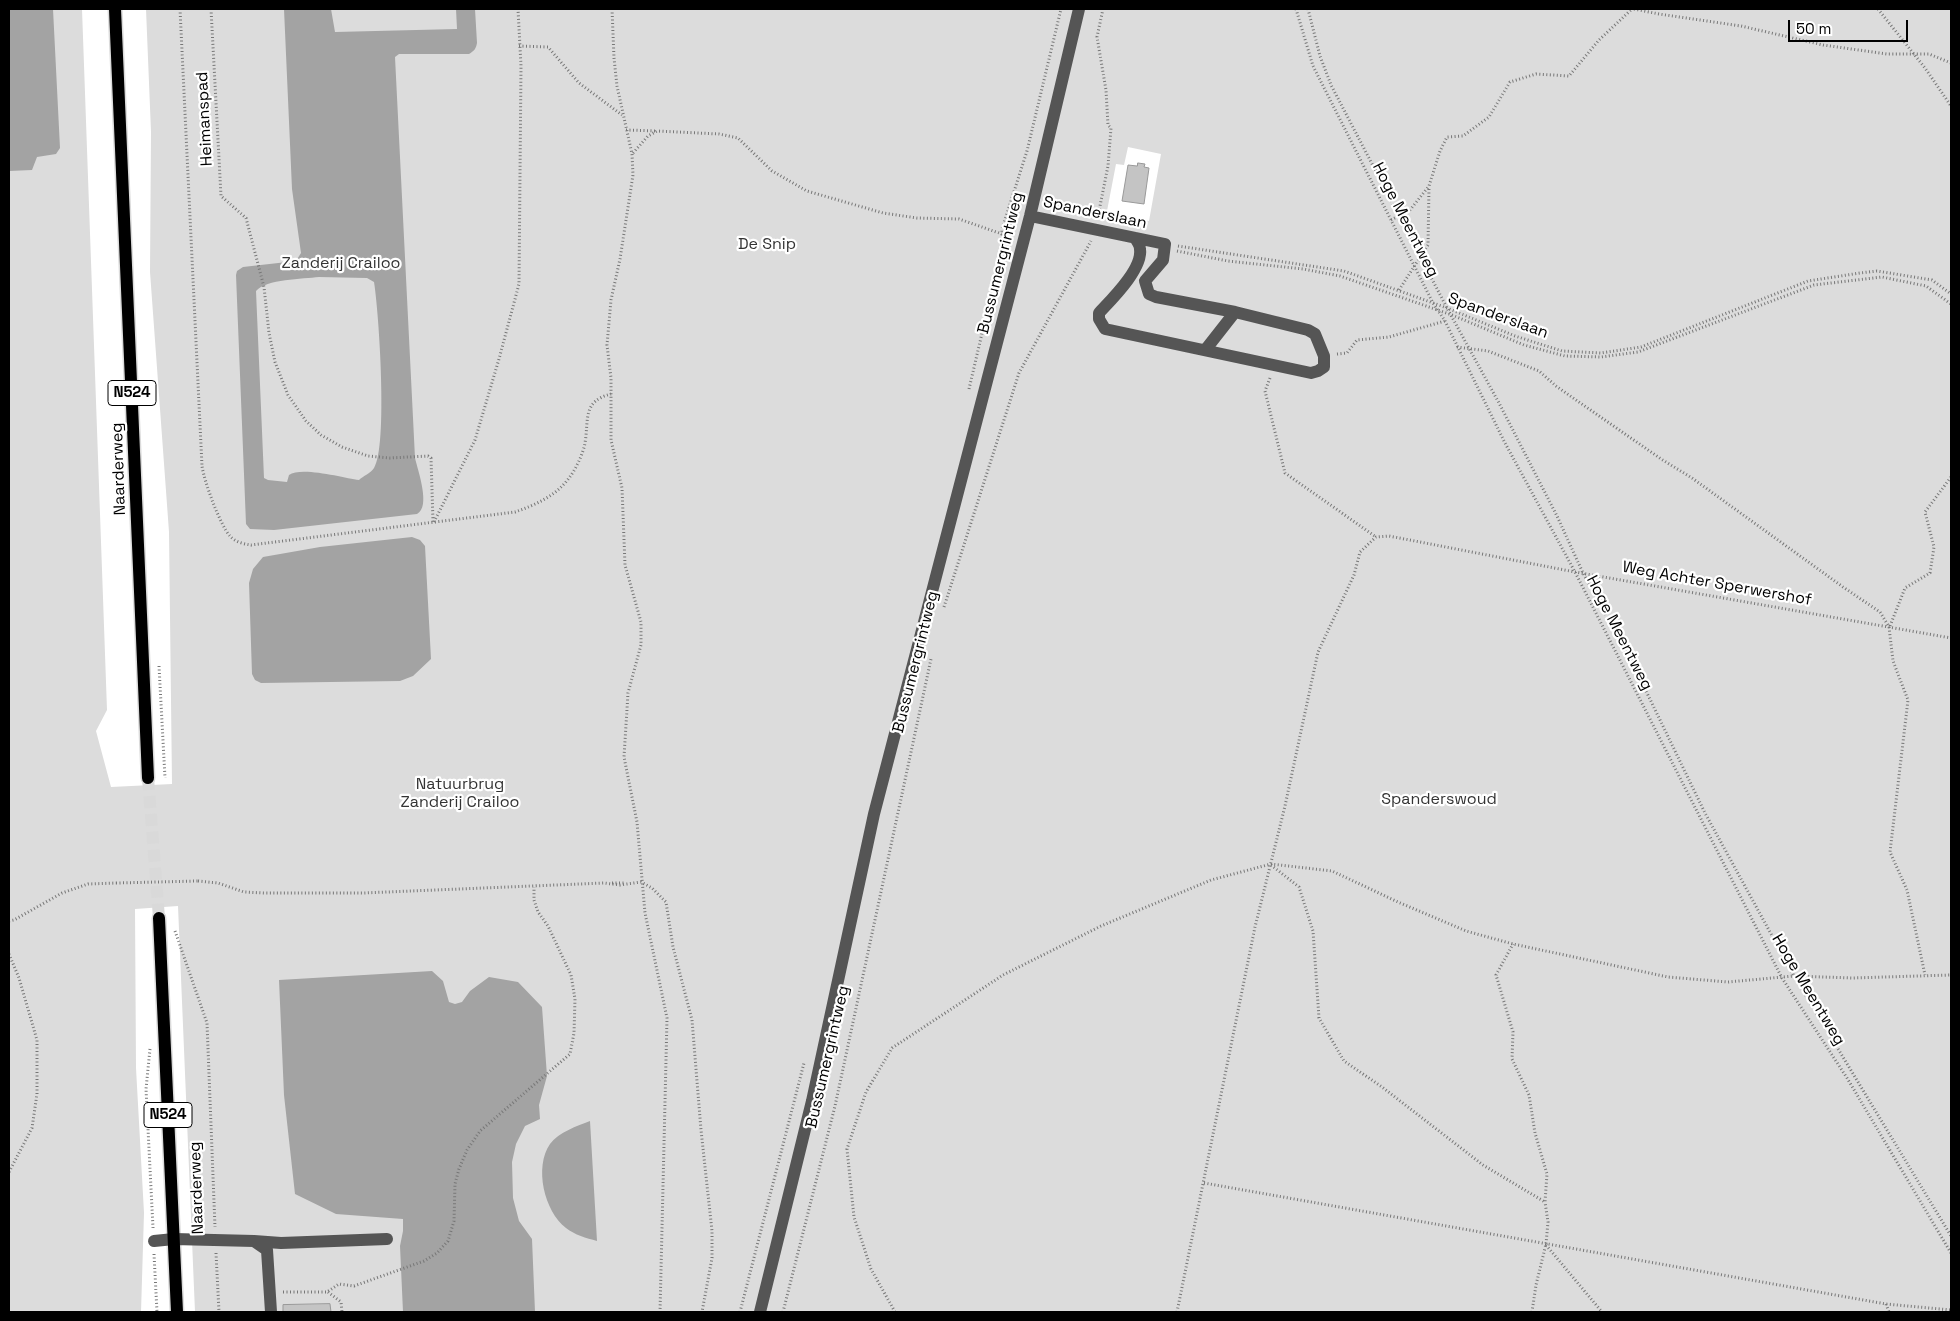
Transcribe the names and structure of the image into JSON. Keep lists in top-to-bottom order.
{
  "streets": {
    "main road": ["N524", "Naarderweg"],
    "street": ["Spanderslaan", "Bussumergrintweg"],
    "path": ["Heimanspad", "Hoge Meentweg", "Weg Achter Sperwershof"]
  },
  "crossings": [
    ["Spanderslaan", "Hoge Meentweg"],
    ["Spanderslaan", "Bussumergrintweg"],
    ["Hoge Meentweg", "Weg Achter Sperwershof"]
  ],
  "parks": [
    "De Snip",
    "Zanderij Crailoo",
    "Natuurbrug Zanderij Crailoo",
    "Spanderswoud"
  ],
  "scale_bar": "50 m"
}
